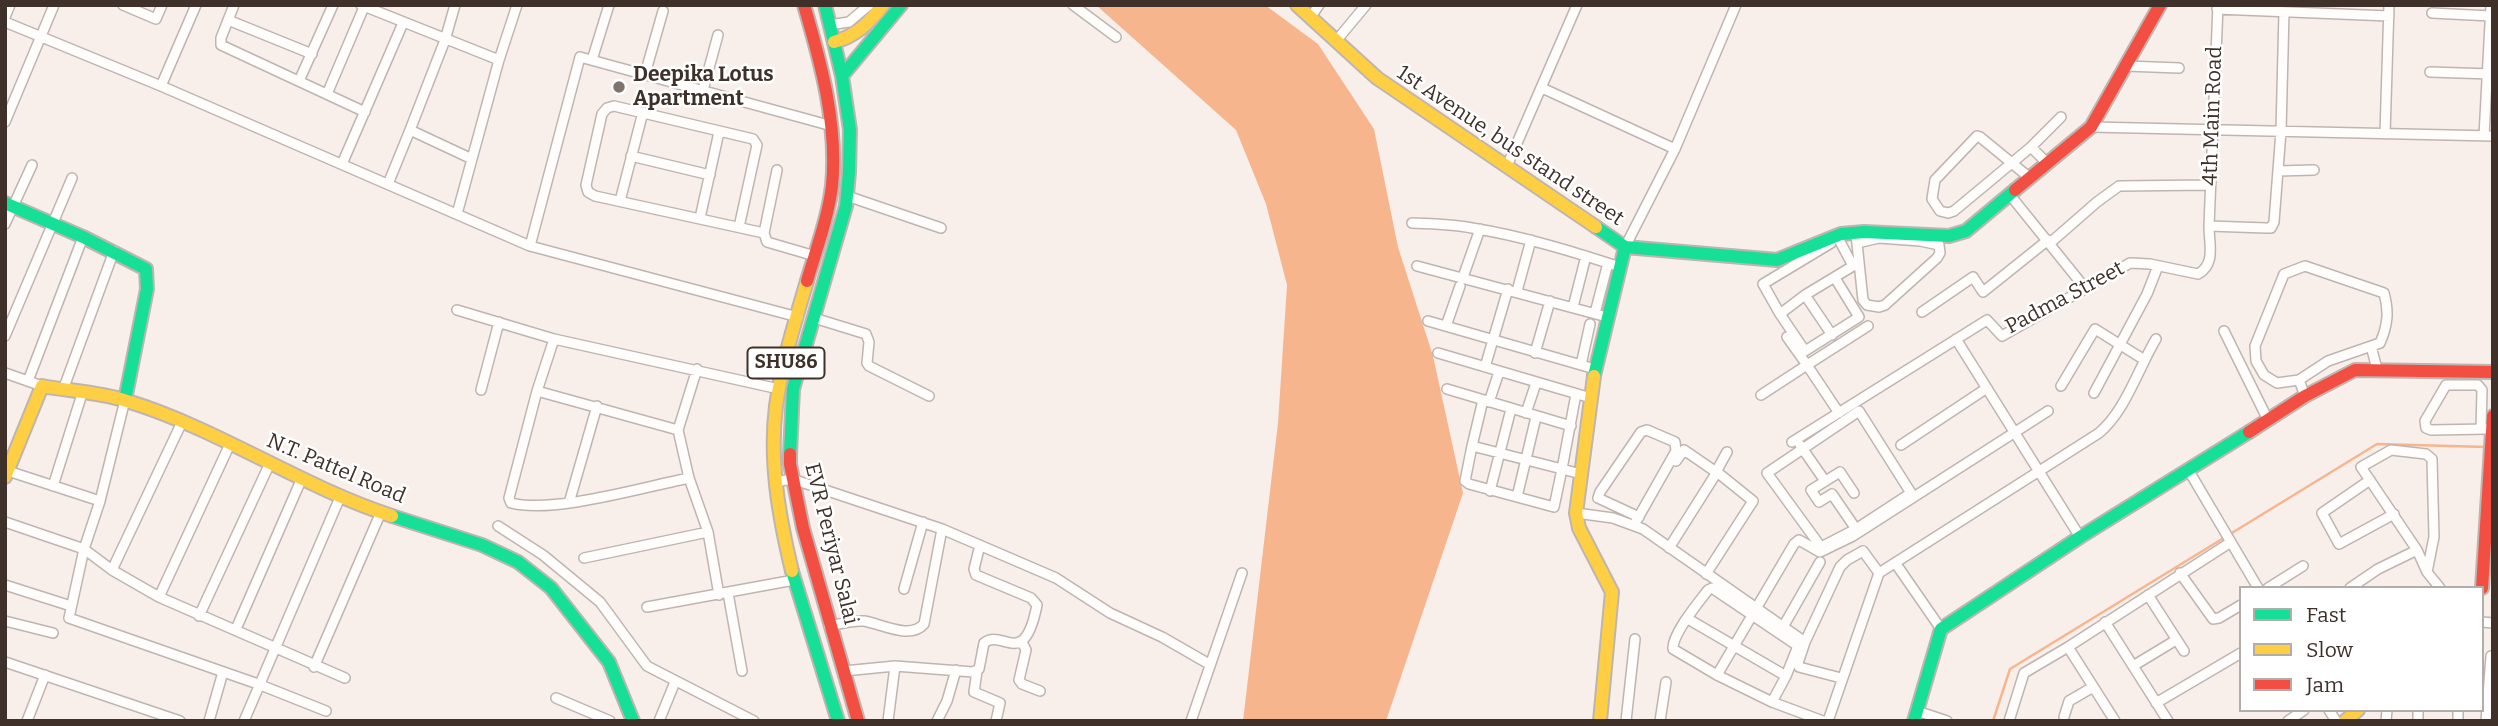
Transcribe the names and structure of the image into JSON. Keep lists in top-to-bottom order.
{
  "streets": {
    "street": [
      "4th Main Road",
      "1st Avenue, bus stand street",
      "Padma Street",
      "SHU86",
      "N.T. Pattel Road",
      "EVR Periyar Salai"
    ]
  },
  "crossings": [
    ["4th Main Road", "Padma Street"]
  ],
  "places": ["Deepika Lotus Apartment"],
  "legend": ["Fast", "Slow", "Jam"]
}
